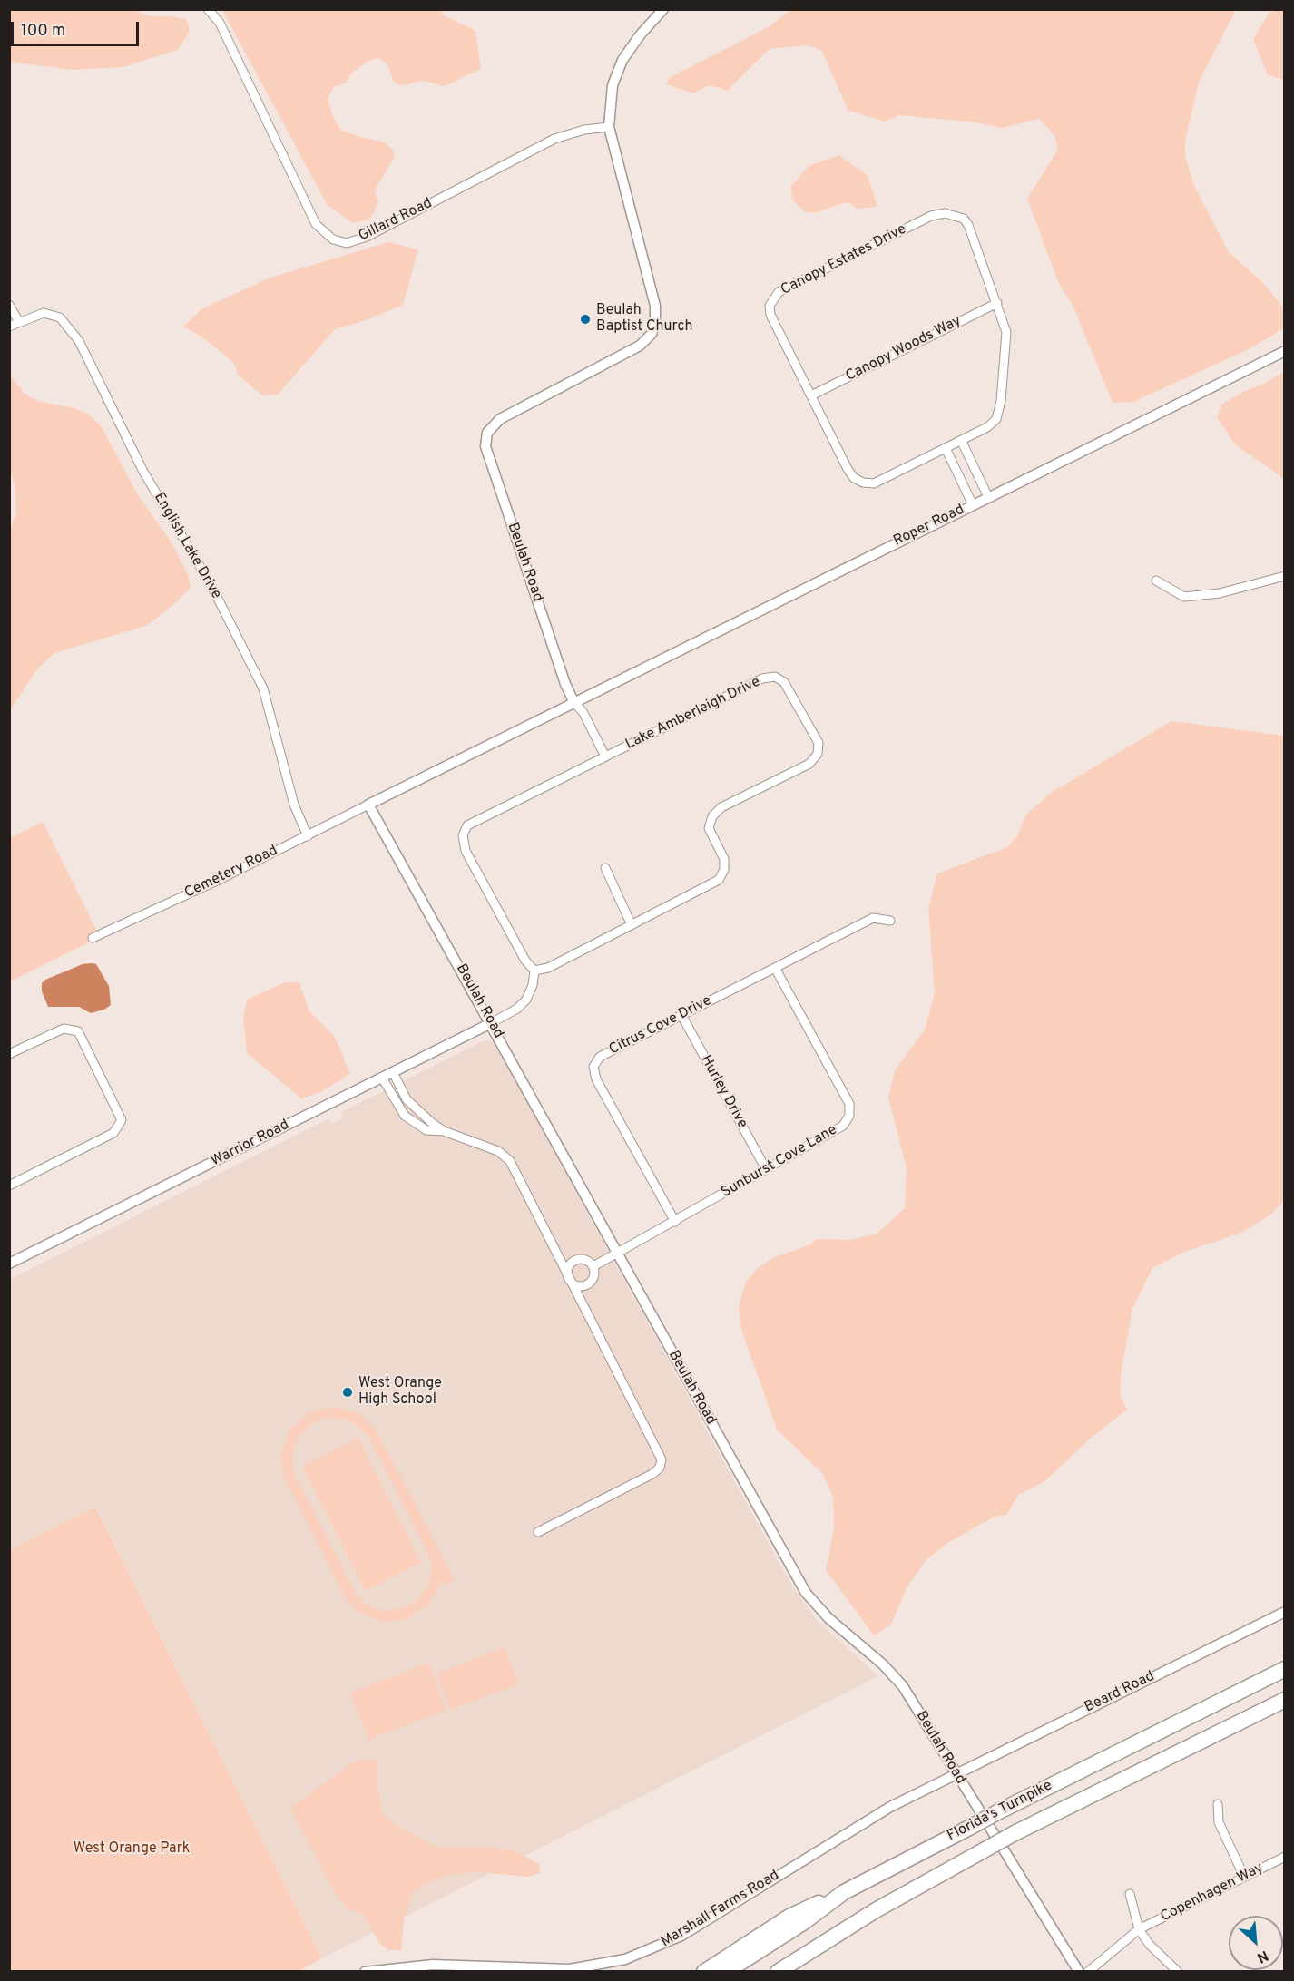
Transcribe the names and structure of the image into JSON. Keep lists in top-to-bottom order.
{
  "streets": {
    "highway": ["Florida's Turnpike"],
    "street": [
      "Gillard Road",
      "Canopy Estates Drive",
      "Canopy Woods Way",
      "Roper Road",
      "English Lake Drive",
      "Beulah Road",
      "Lake Amberleigh Drive",
      "Cemetery Road",
      "Citrus Cove Drive",
      "Hurley Drive",
      "Warrior Road",
      "Sunburst Cove Lane",
      "Beard Road",
      "Copenhagen Way",
      "Marshall Farms Road"
    ]
  },
  "crossings": [
    ["Gillard Road", "Beulah Road"],
    ["Canopy Estates Drive", "Canopy Woods Way"],
    ["Roper Road", "Beulah Road"],
    ["English Lake Drive", "Cemetery Road"],
    ["Beulah Road", "Cemetery Road"],
    ["Beulah Road", "Warrior Road"],
    ["Beulah Road", "Sunburst Cove Lane"],
    ["Beulah Road", "Beard Road"],
    ["Beulah Road", "Marshall Farms Road"],
    ["Citrus Cove Drive", "Hurley Drive"],
    ["Citrus Cove Drive", "Sunburst Cove Lane"],
    ["Hurley Drive", "Sunburst Cove Lane"],
    ["Beard Road", "Marshall Farms Road"]
  ],
  "parks": ["West Orange Park"],
  "places": ["Beulah Baptist Church", "West Orange High School"],
  "scale_bar": "100 m",
  "north": "bottom right"
}
